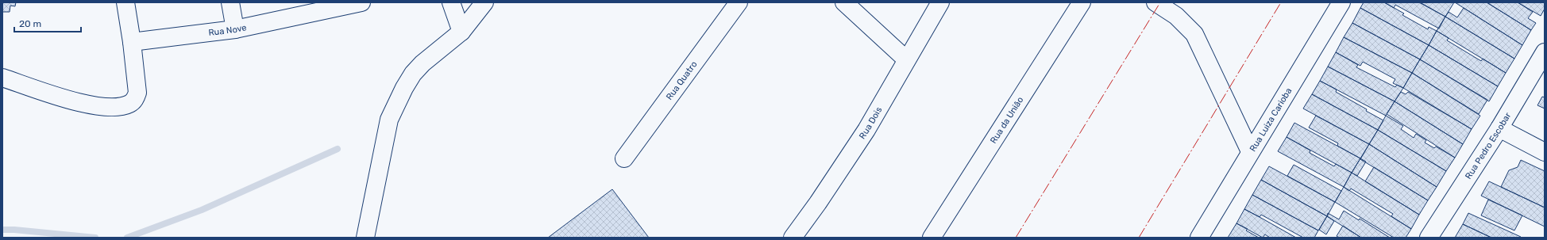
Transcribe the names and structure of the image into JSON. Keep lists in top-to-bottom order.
{
  "streets": {
    "street": [
      "Rua Nove",
      "Rua Quatro",
      "Rua Luiza Carioba",
      "Rua da União",
      "Rua Dois",
      "Rua Pedro Escobar"
    ]
  },
  "scale_bar": "20 m"
}
